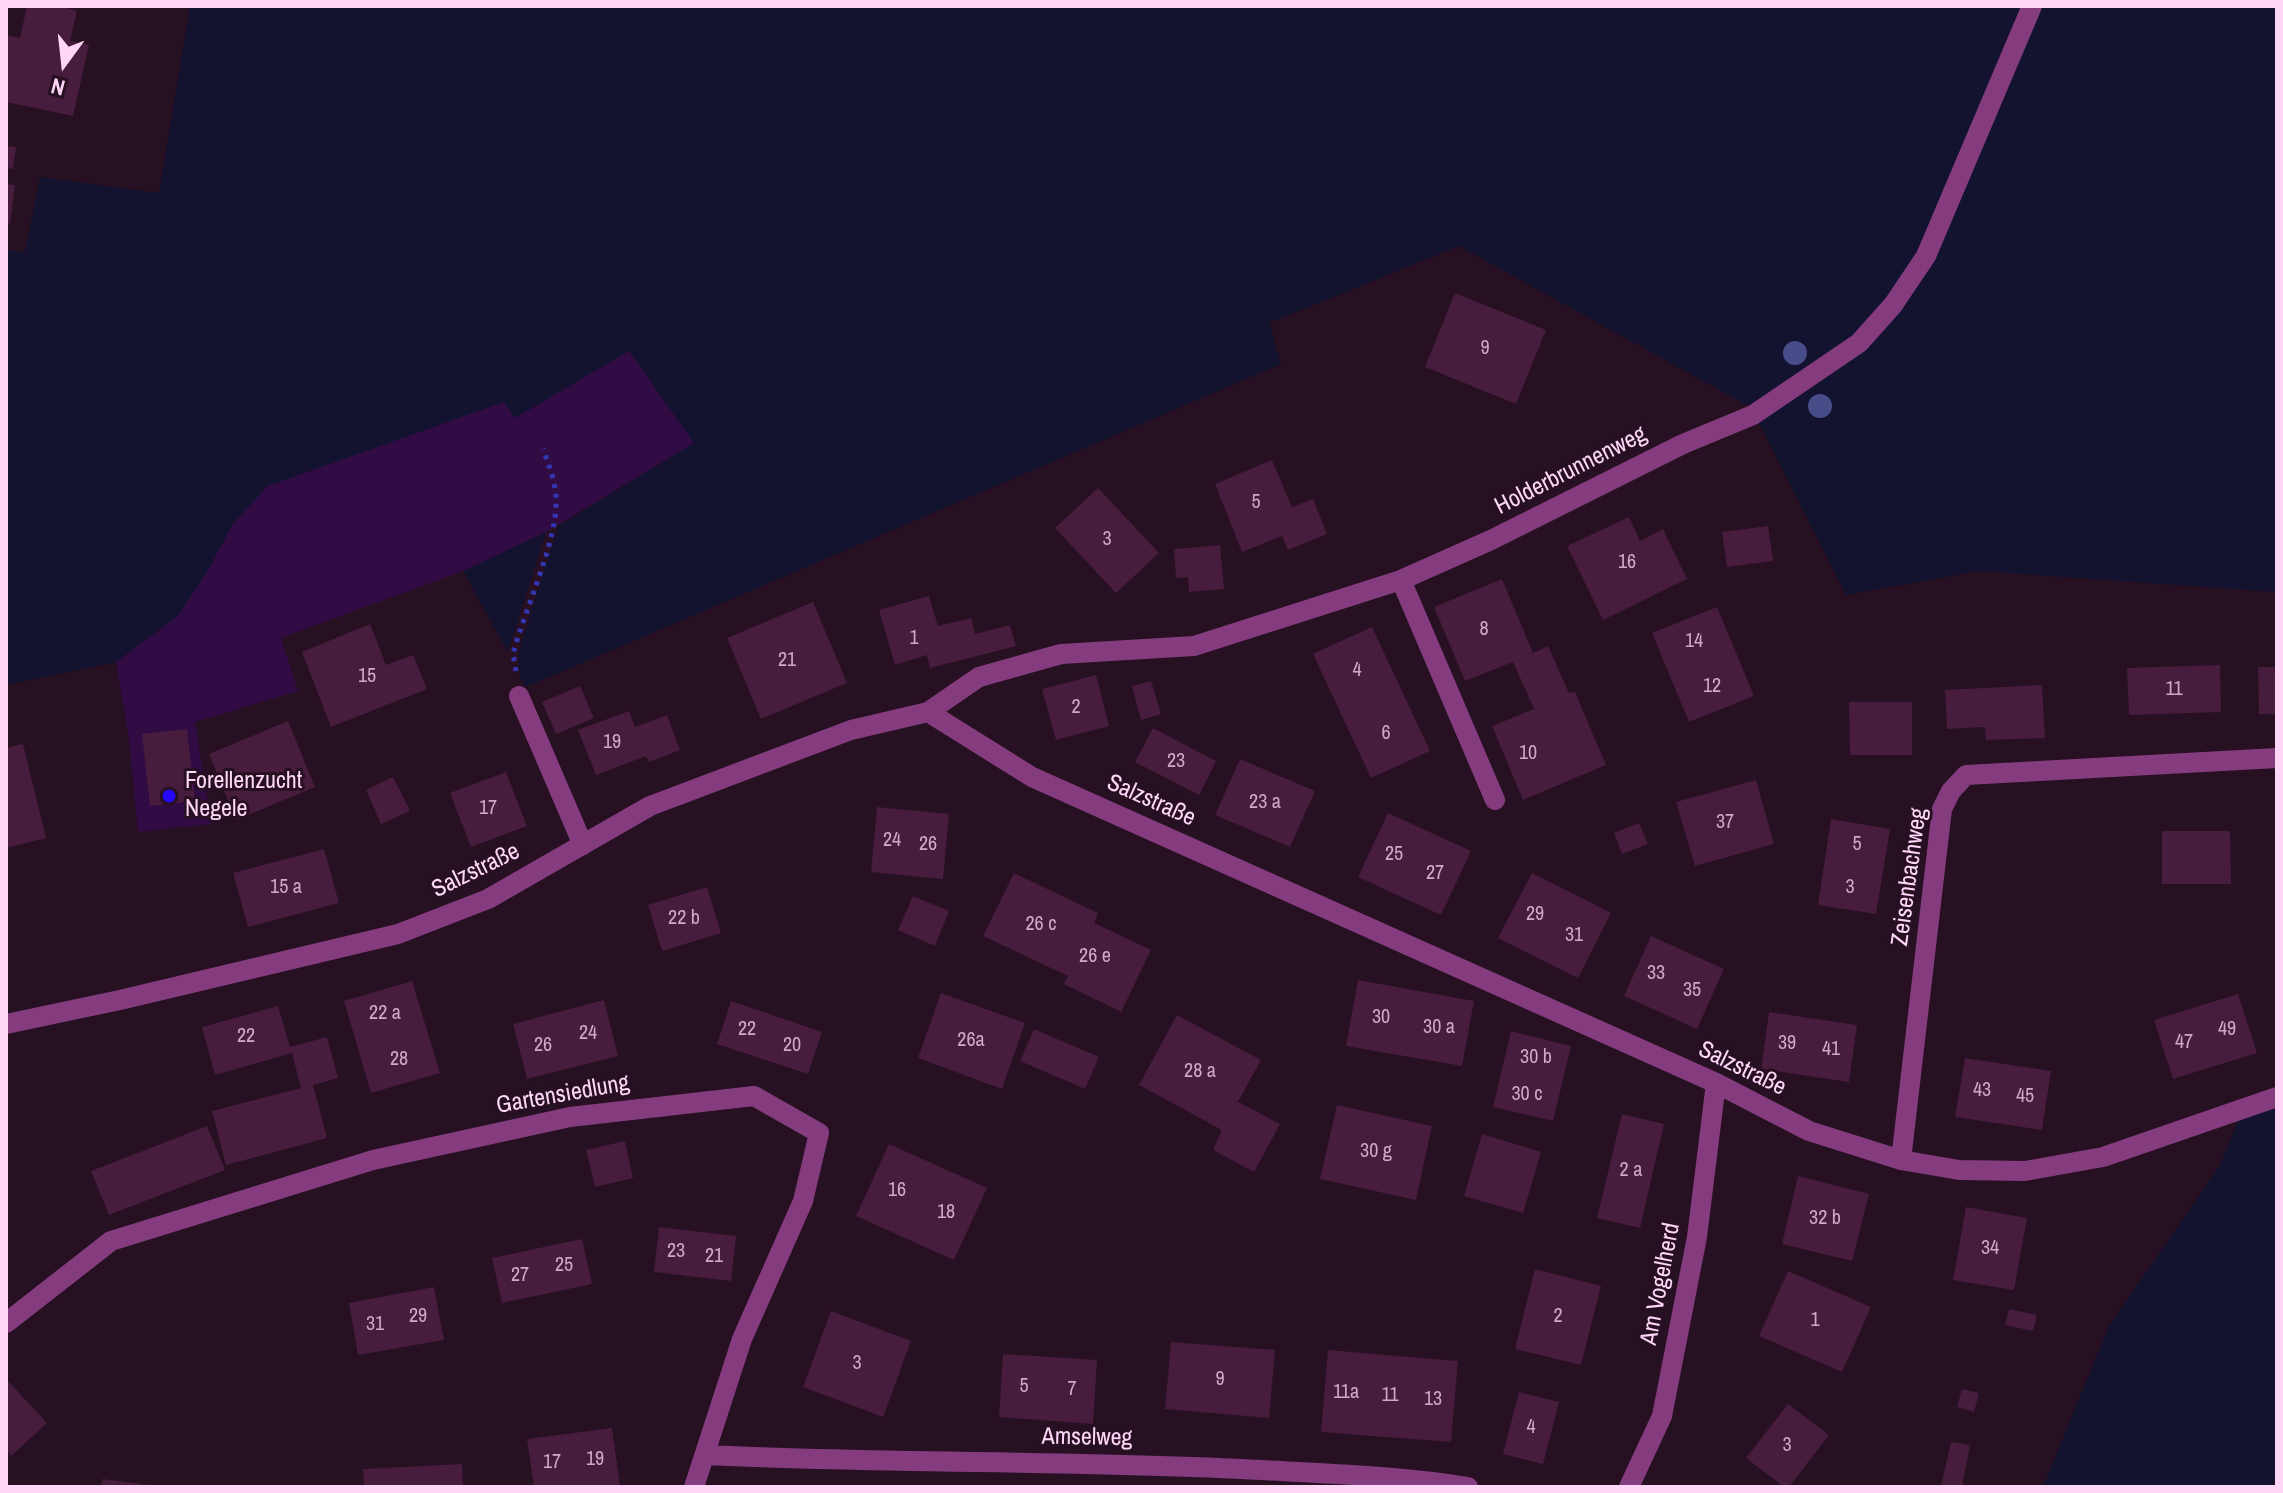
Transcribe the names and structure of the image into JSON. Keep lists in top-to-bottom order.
{
  "streets": {
    "street": [
      "Holderbrunnenweg",
      "Salzstraße",
      "Zeisenbachweg",
      "Gartensiedlung",
      "Am Vogelherd",
      "Amselweg"
    ]
  },
  "crossings": [
    ["Holderbrunnenweg", "Salzstraße"],
    ["Salzstraße", "Zeisenbachweg"],
    ["Salzstraße", "Am Vogelherd"],
    ["Gartensiedlung", "Amselweg"]
  ],
  "places": ["Forellenzucht Negele"],
  "house_numbers": [
    "9",
    "5",
    "3",
    "16",
    "8",
    "1",
    "14",
    "21",
    "4",
    "15",
    "12",
    "11",
    "2",
    "6",
    "19",
    "10",
    "23",
    "23 a",
    "17",
    "37",
    "24",
    "26",
    "5",
    "25",
    "27",
    "15 a",
    "3",
    "29",
    "22 b",
    "26 c",
    "31",
    "26 e",
    "33",
    "35",
    "22 a",
    "30",
    "30 a",
    "22",
    "49",
    "24",
    "22",
    "26a",
    "47",
    "39",
    "26",
    "20",
    "41",
    "30 b",
    "28",
    "28 a",
    "43",
    "30 c",
    "45",
    "30 g",
    "2 a",
    "16",
    "18",
    "32 b",
    "34",
    "23",
    "21",
    "25",
    "27",
    "29",
    "2",
    "1",
    "31",
    "3",
    "9",
    "5",
    "7",
    "11a",
    "11",
    "13",
    "4",
    "3",
    "19",
    "17"
  ],
  "north": "bottom"
}
